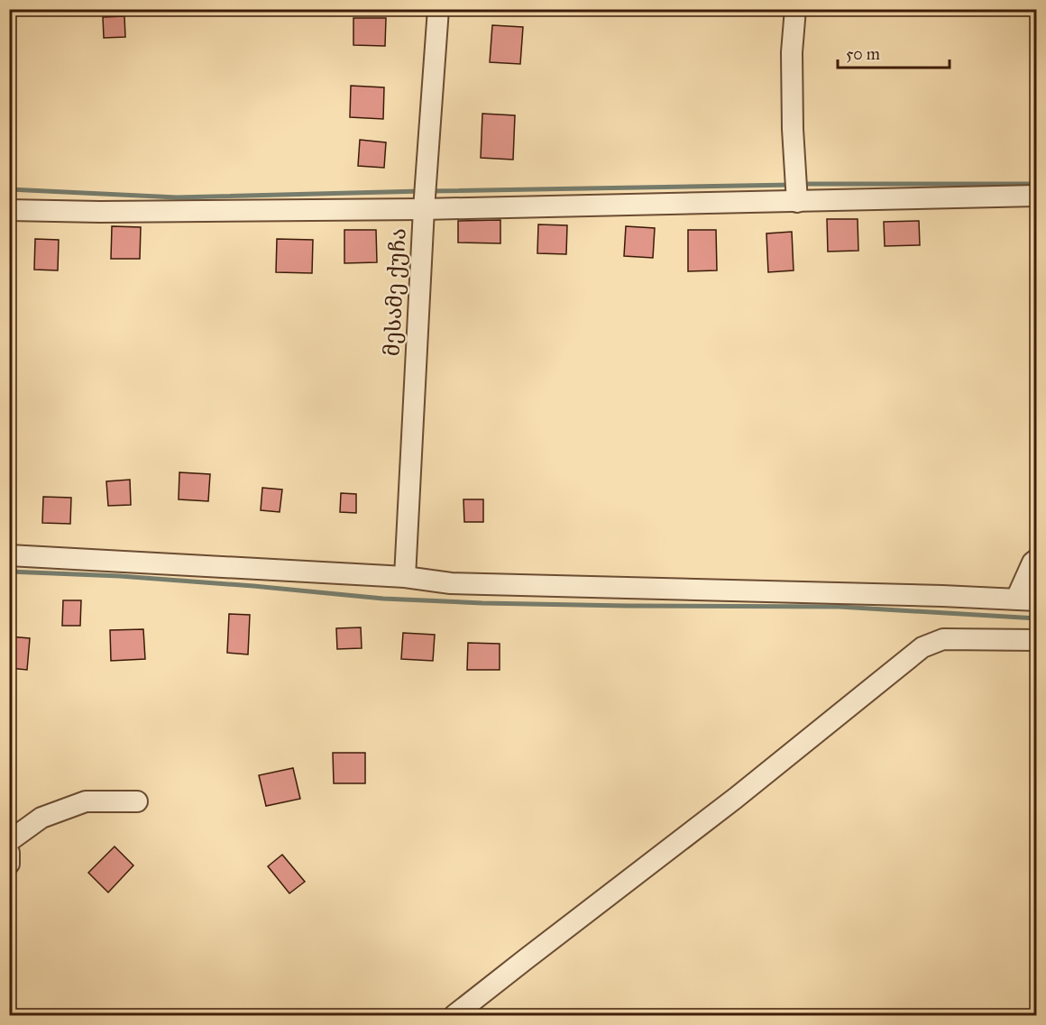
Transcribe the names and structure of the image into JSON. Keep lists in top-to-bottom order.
{
  "streets": {
    "street": ["მესამე ქუჩა"]
  },
  "scale_bar": "50 m"
}
